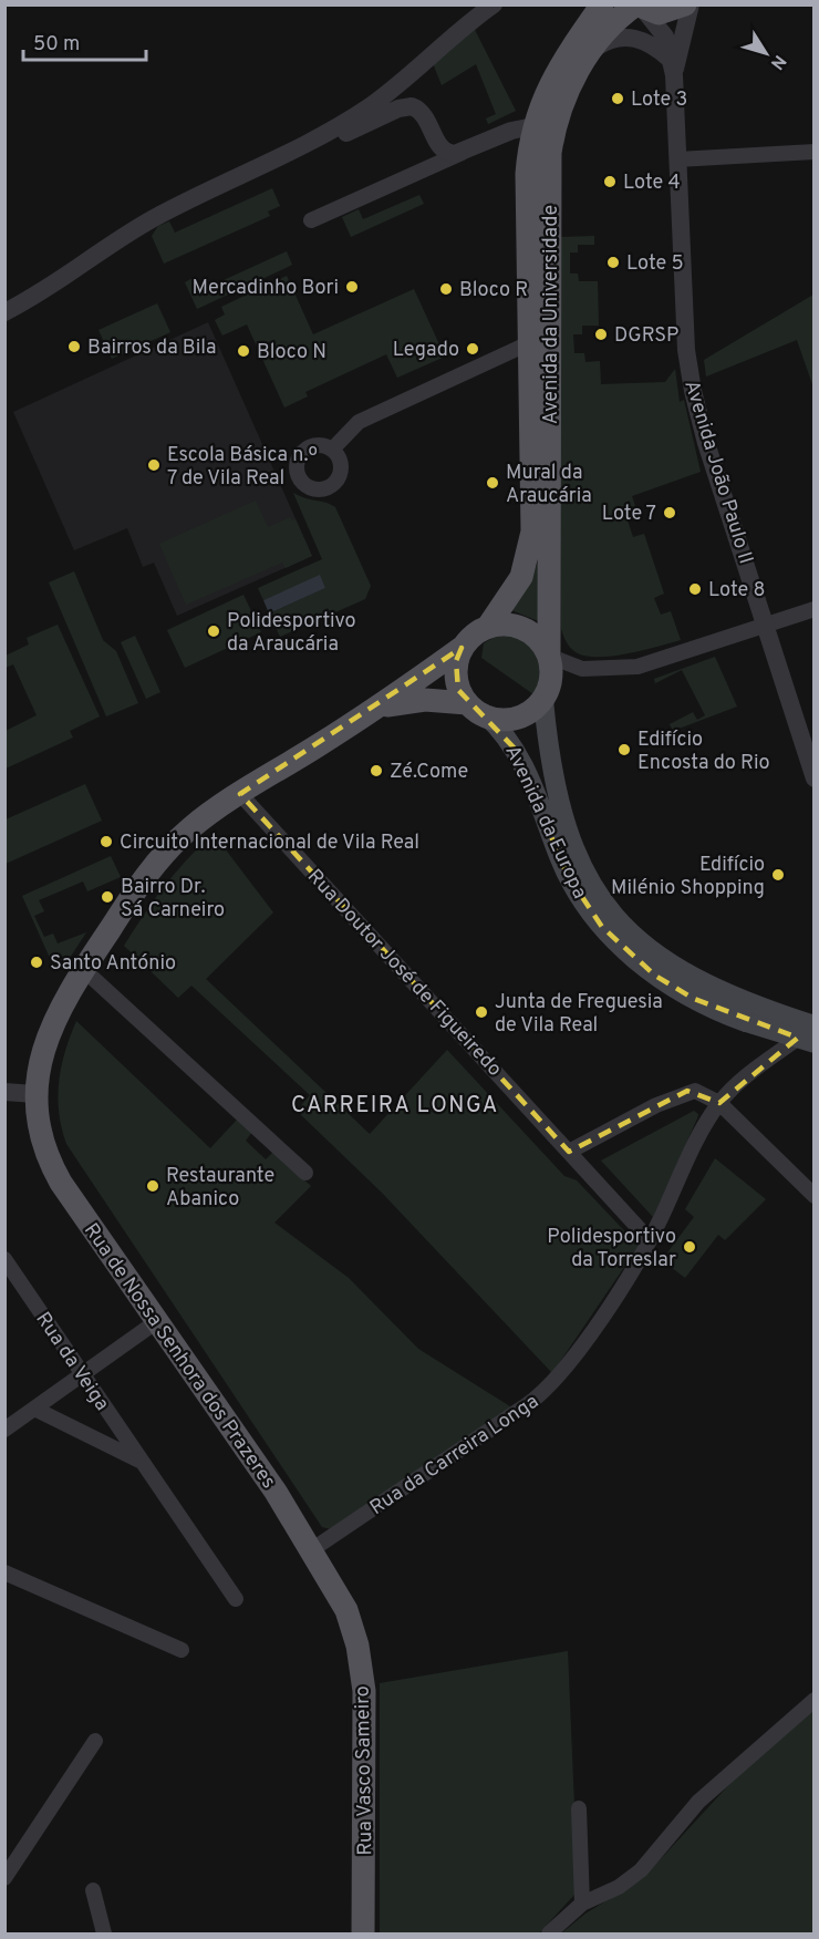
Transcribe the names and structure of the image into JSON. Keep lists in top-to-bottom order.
{
  "streets": {
    "main road": [
      "Avenida da Universidade",
      "Avenida da Europa",
      "Rua de Nossa Senhora dos Prazeres",
      "Rua Vasco Sameiro"
    ],
    "street": [
      "Avenida João Paulo II",
      "Rua Doutor José de Figueiredo",
      "Rua da Veiga",
      "Rua da Carreira Longa"
    ]
  },
  "crossings": [
    ["Avenida da Universidade", "Avenida da Europa"],
    ["Avenida da Europa", "Rua da Carreira Longa"],
    ["Rua Doutor José de Figueiredo", "Rua de Nossa Senhora dos Prazeres"],
    ["Rua Doutor José de Figueiredo", "Rua da Carreira Longa"],
    ["Rua de Nossa Senhora dos Prazeres", "Rua da Carreira Longa"],
    ["Rua de Nossa Senhora dos Prazeres", "Rua Vasco Sameiro"]
  ],
  "districts": ["CARREIRA LONGA"],
  "places": [
    "Lote 3",
    "Lote 4",
    "Lote 5",
    "Mercadinho Bori",
    "Bloco R",
    "DGRSP",
    "Bairros da Bila",
    "Legado",
    "Bloco N",
    "Escola Básica n.º 7 de Vila Real",
    "Mural da Araucária",
    "Lote 7",
    "Lote 8",
    "Polidesportivo da Araucária",
    "Edifício Encosta do Rio",
    "Zé.Come",
    "Circuito Internacional de Vila Real",
    "Edifício Milénio Shopping",
    "Bairro Dr. Sá Carneiro",
    "Santo António",
    "Junta de Freguesia de Vila Real",
    "Restaurante Abanico",
    "Polidesportivo da Torreslar"
  ],
  "scale_bar": "50 m",
  "north": "bottom right"
}
